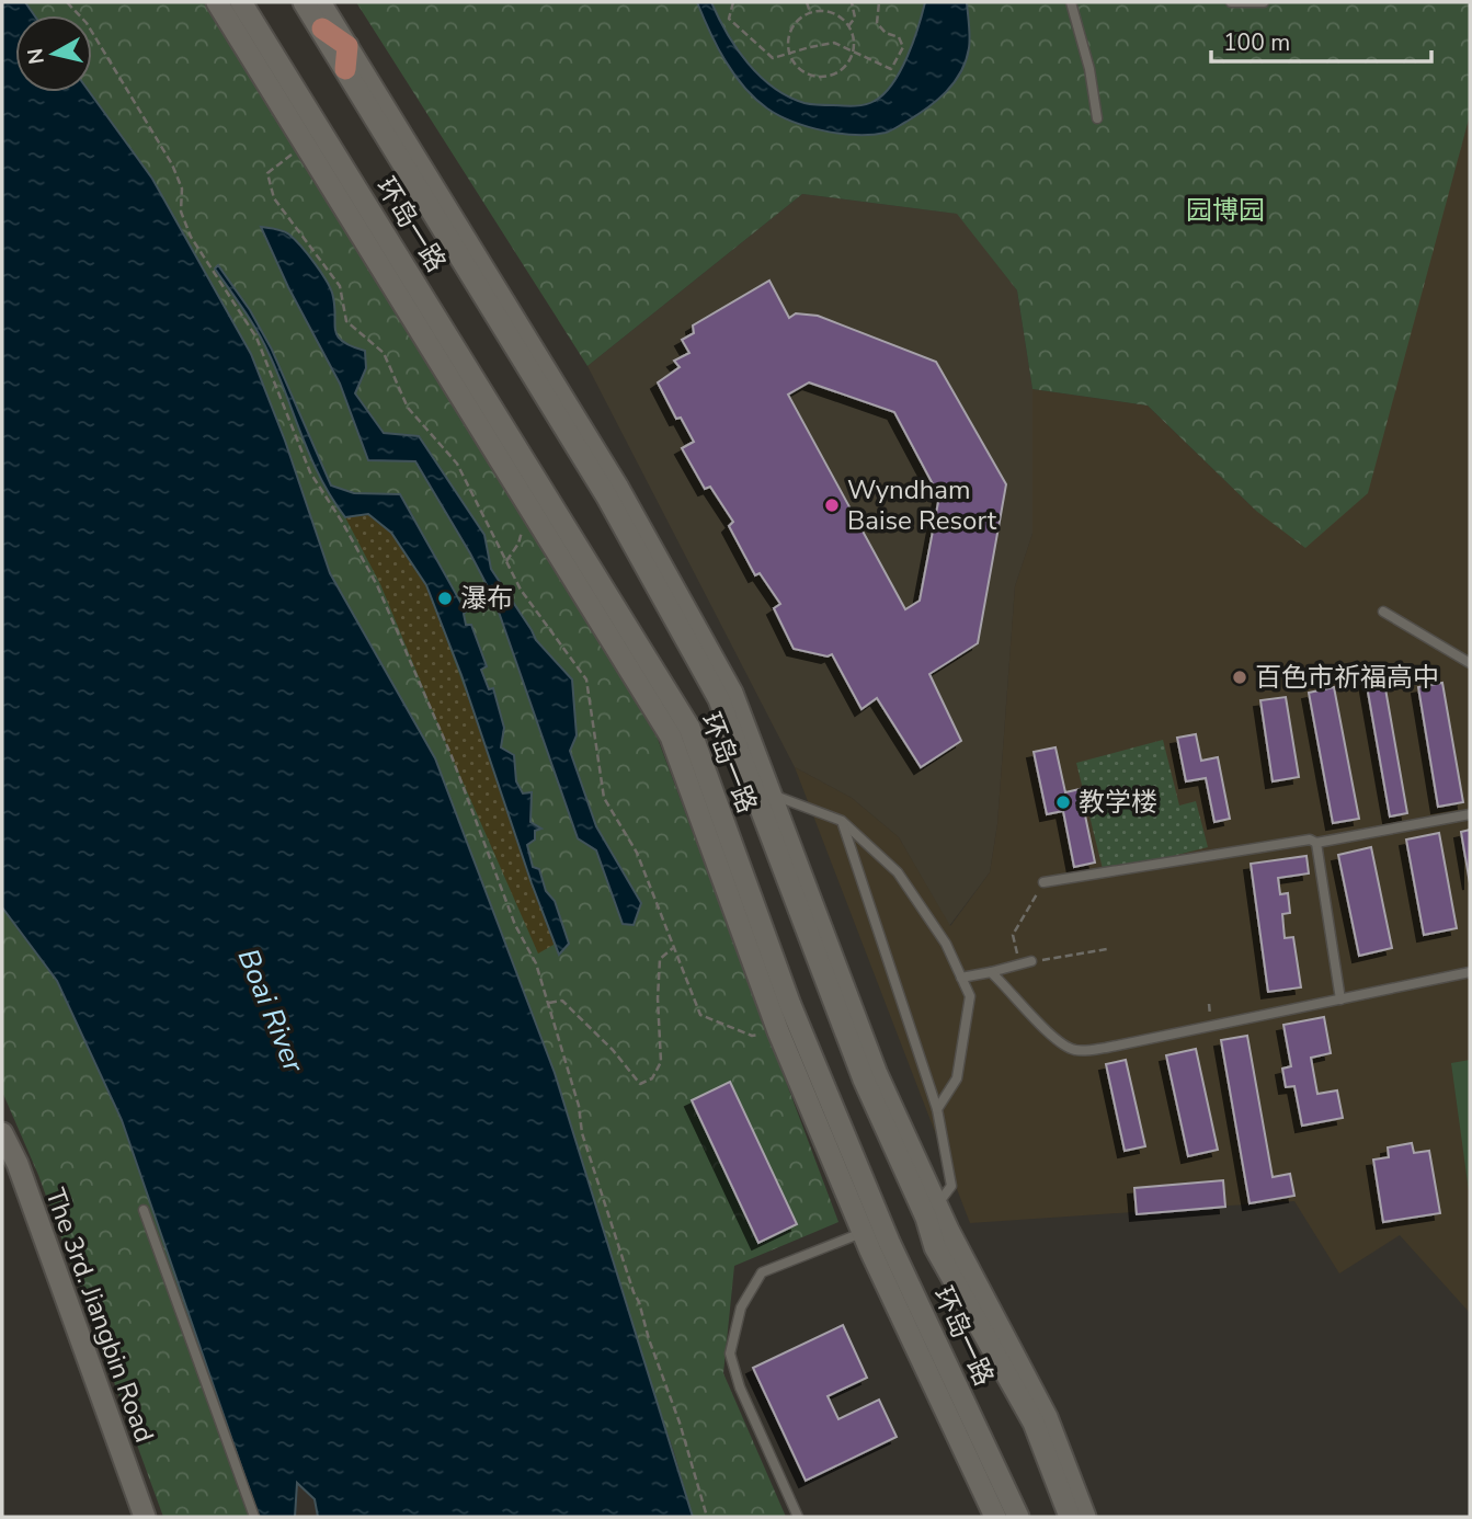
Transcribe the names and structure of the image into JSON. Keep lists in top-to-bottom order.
{
  "streets": {
    "main road": ["环岛一路", "The 3rd. Jiangbin Road"]
  },
  "water": ["Boai River"],
  "parks": ["园博园"],
  "places": [
    "Wyndham Baise Resort",
    "瀑布",
    "百色市祈福高中",
    "教学楼"
  ],
  "scale_bar": "100 m",
  "north": "left"
}
